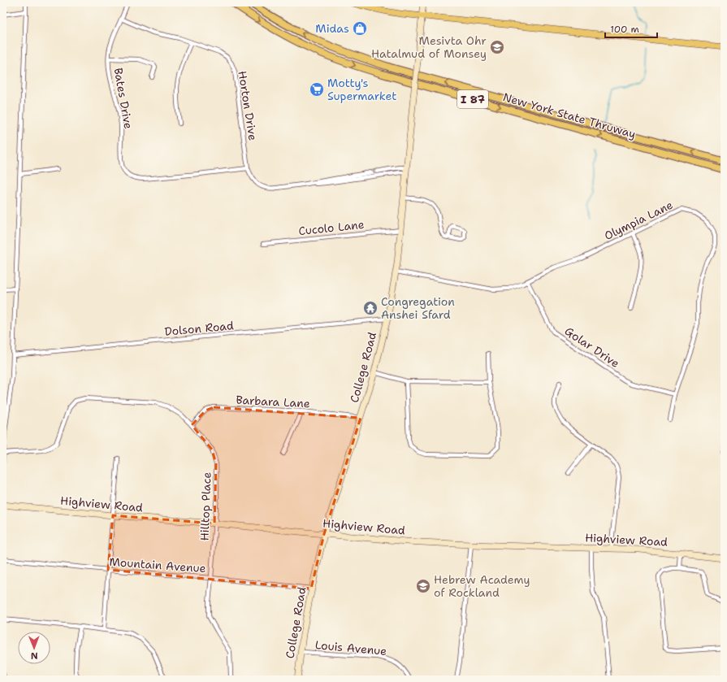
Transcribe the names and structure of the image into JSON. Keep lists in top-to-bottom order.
{
  "streets": {
    "highway": ["I 87", "New York State Thruway"],
    "street": [
      "Bates Drive",
      "Horton Drive",
      "Olympia Lane",
      "Cucolo Lane",
      "Dolson Road",
      "Golar Drive",
      "College Road",
      "Barbara Lane",
      "Highview Road",
      "Hilltop Place",
      "Mountain Avenue",
      "Louis Avenue"
    ]
  },
  "crossings": [
    ["Bates Drive", "Horton Drive"],
    ["Horton Drive", "College Road"],
    ["Olympia Lane", "Golar Drive"],
    ["Olympia Lane", "College Road"],
    ["Cucolo Lane", "College Road"],
    ["Dolson Road", "College Road"],
    ["College Road", "Barbara Lane"],
    ["College Road", "Highview Road"],
    ["College Road", "Mountain Avenue"],
    ["College Road", "Louis Avenue"],
    ["Barbara Lane", "Hilltop Place"],
    ["Highview Road", "Hilltop Place"],
    ["Hilltop Place", "Mountain Avenue"]
  ],
  "places": {
    "shop": ["Midas"],
    "school or university": ["Mesivta Ohr Hatalmud of Monsey", "Hebrew Academy of Rockland"],
    "supermarket": ["Motty's Supermarket"],
    "temple": ["Congregation Anshei Sfard"]
  },
  "scale_bar": "100 m",
  "north": "bottom"
}
